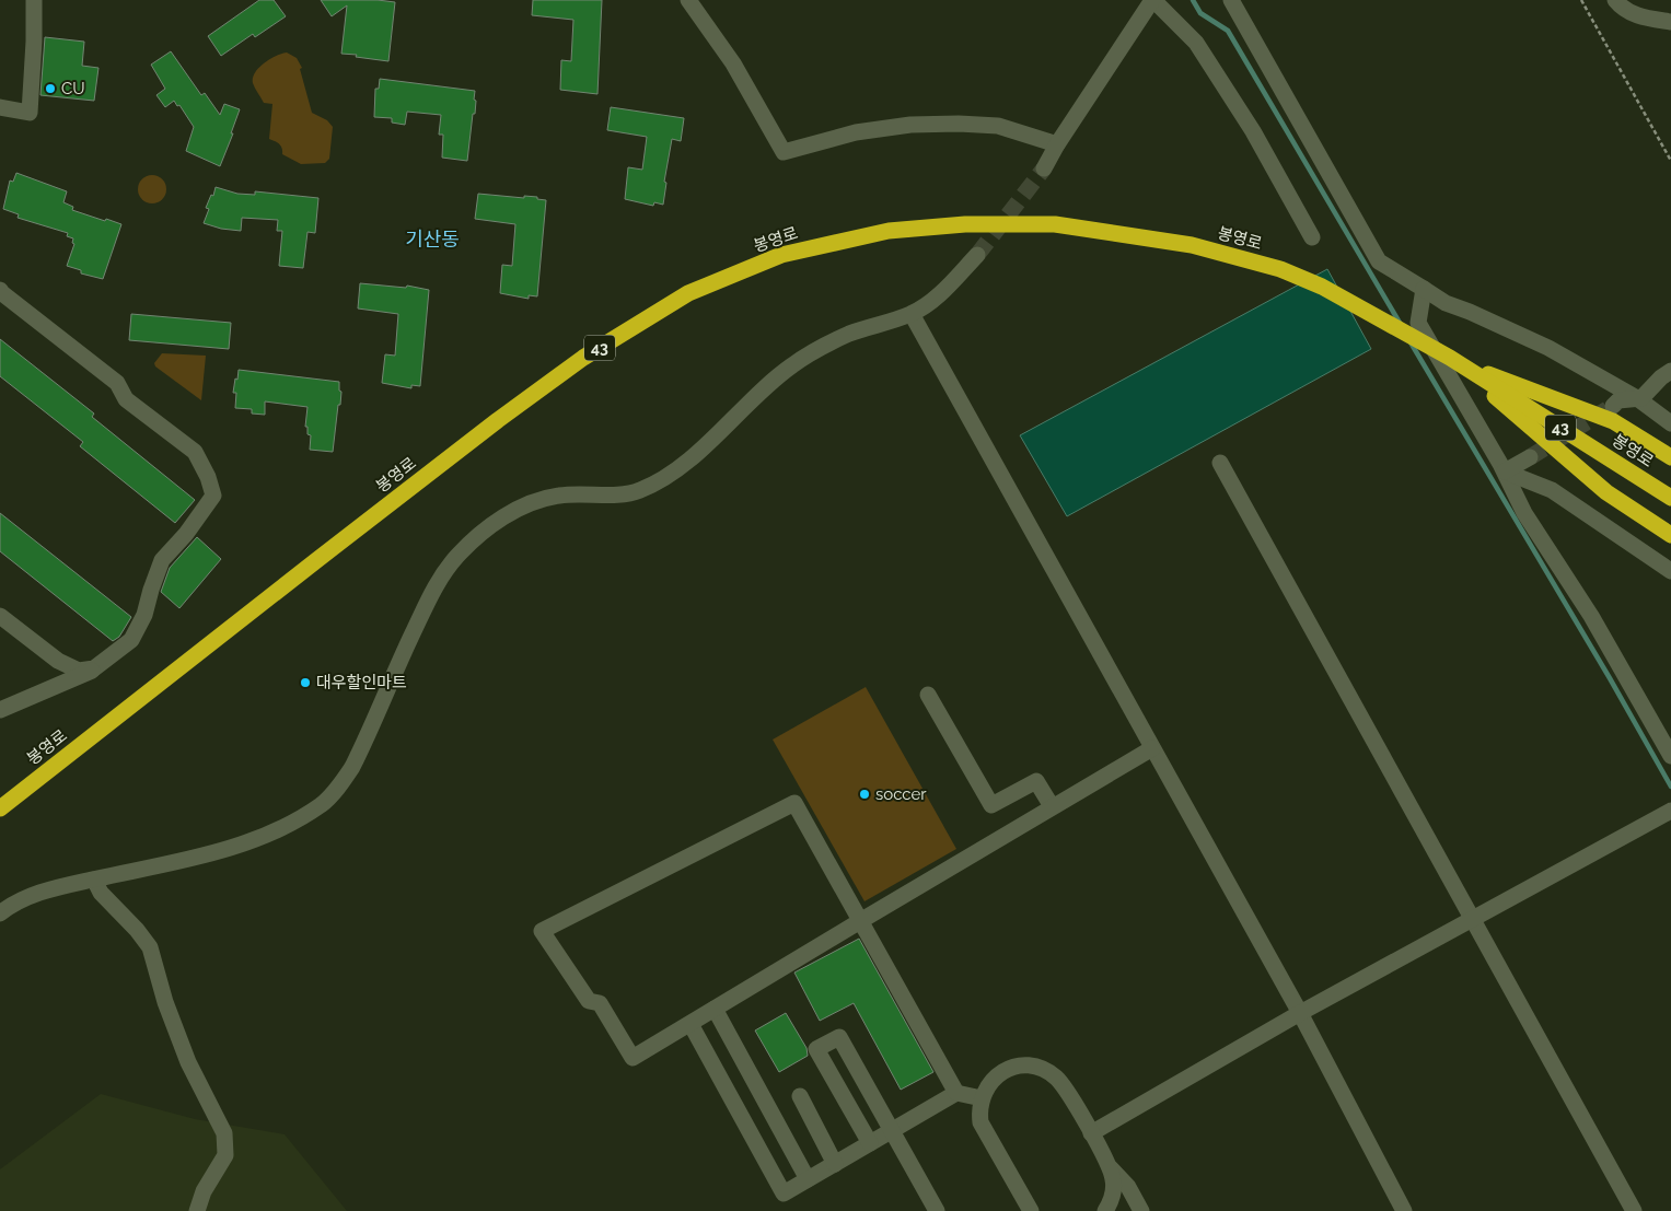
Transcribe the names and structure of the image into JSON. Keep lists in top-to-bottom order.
{
  "streets": {
    "highway": ["봉영로", "43"]
  },
  "districts": ["기산동"],
  "places": ["CU", "대우할인마트", "soccer"]
}
